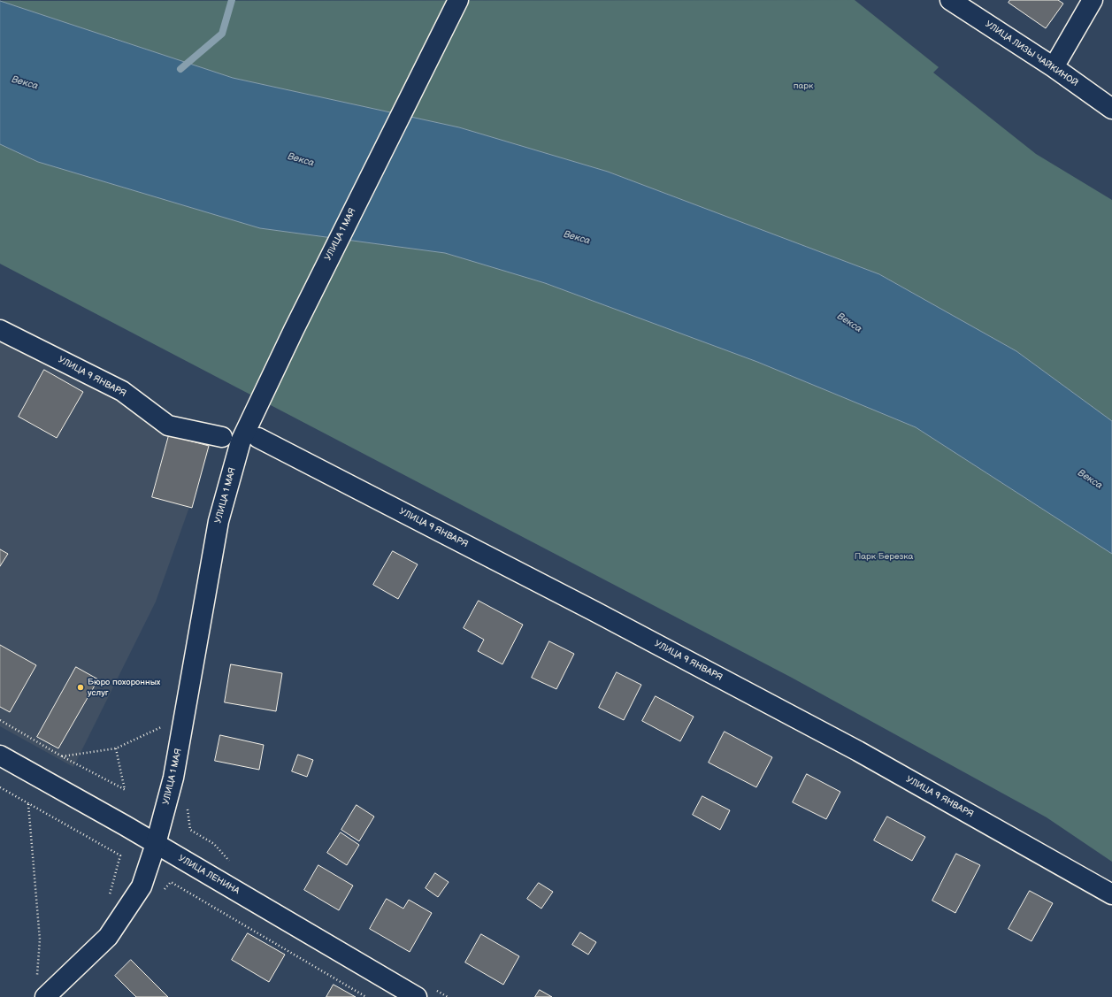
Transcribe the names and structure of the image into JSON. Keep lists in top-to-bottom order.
{
  "streets": {
    "street": [
      "УЛИЦА ЛИЗЫ ЧАЙКИНОЙ",
      "УЛИЦА 1 МАЯ",
      "УЛИЦА 9 ЯНВАРЯ",
      "УЛИЦА ЛЕНИНА"
    ]
  },
  "crossings": [
    ["УЛИЦА 1 МАЯ", "УЛИЦА ЛЕНИНА"]
  ],
  "water": ["Векса"],
  "parks": ["парк", "Парк Березка"],
  "places": ["Бюро похоронных услуг"]
}
